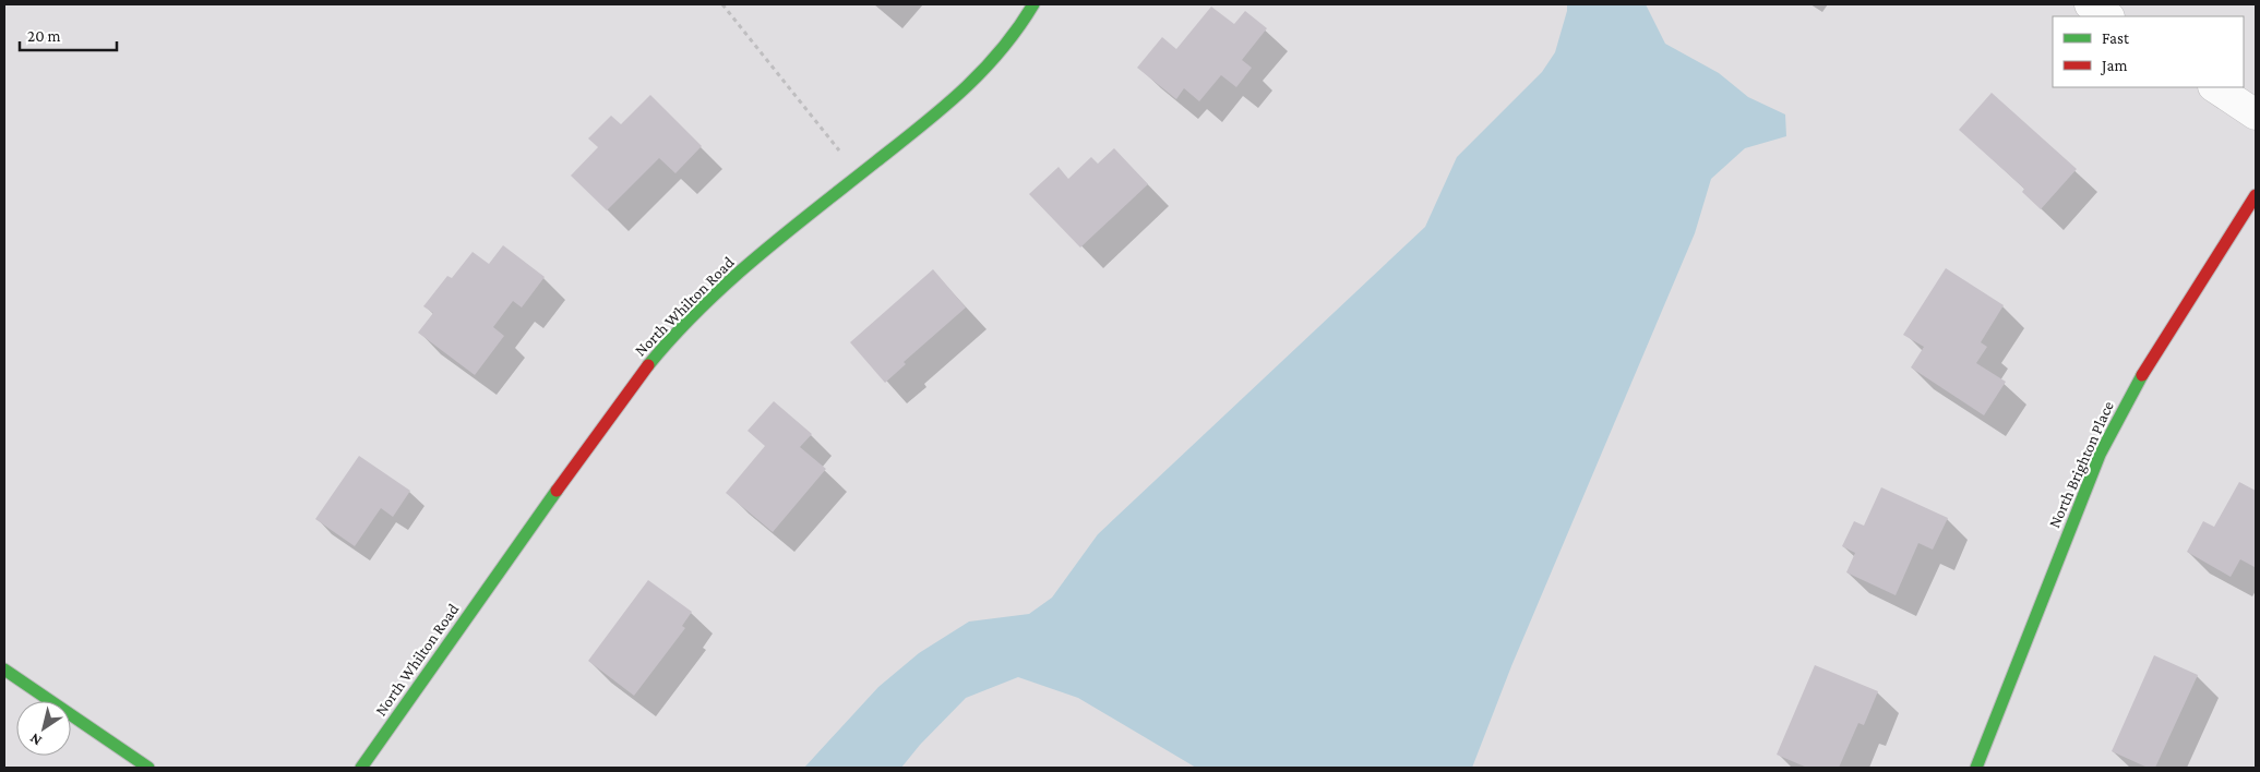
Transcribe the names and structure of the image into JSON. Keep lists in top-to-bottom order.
{
  "streets": {
    "street": ["North Whilton Road", "North Brighton Place"]
  },
  "legend": ["Fast", "Jam"],
  "scale_bar": "20 m",
  "north": "bottom left"
}
